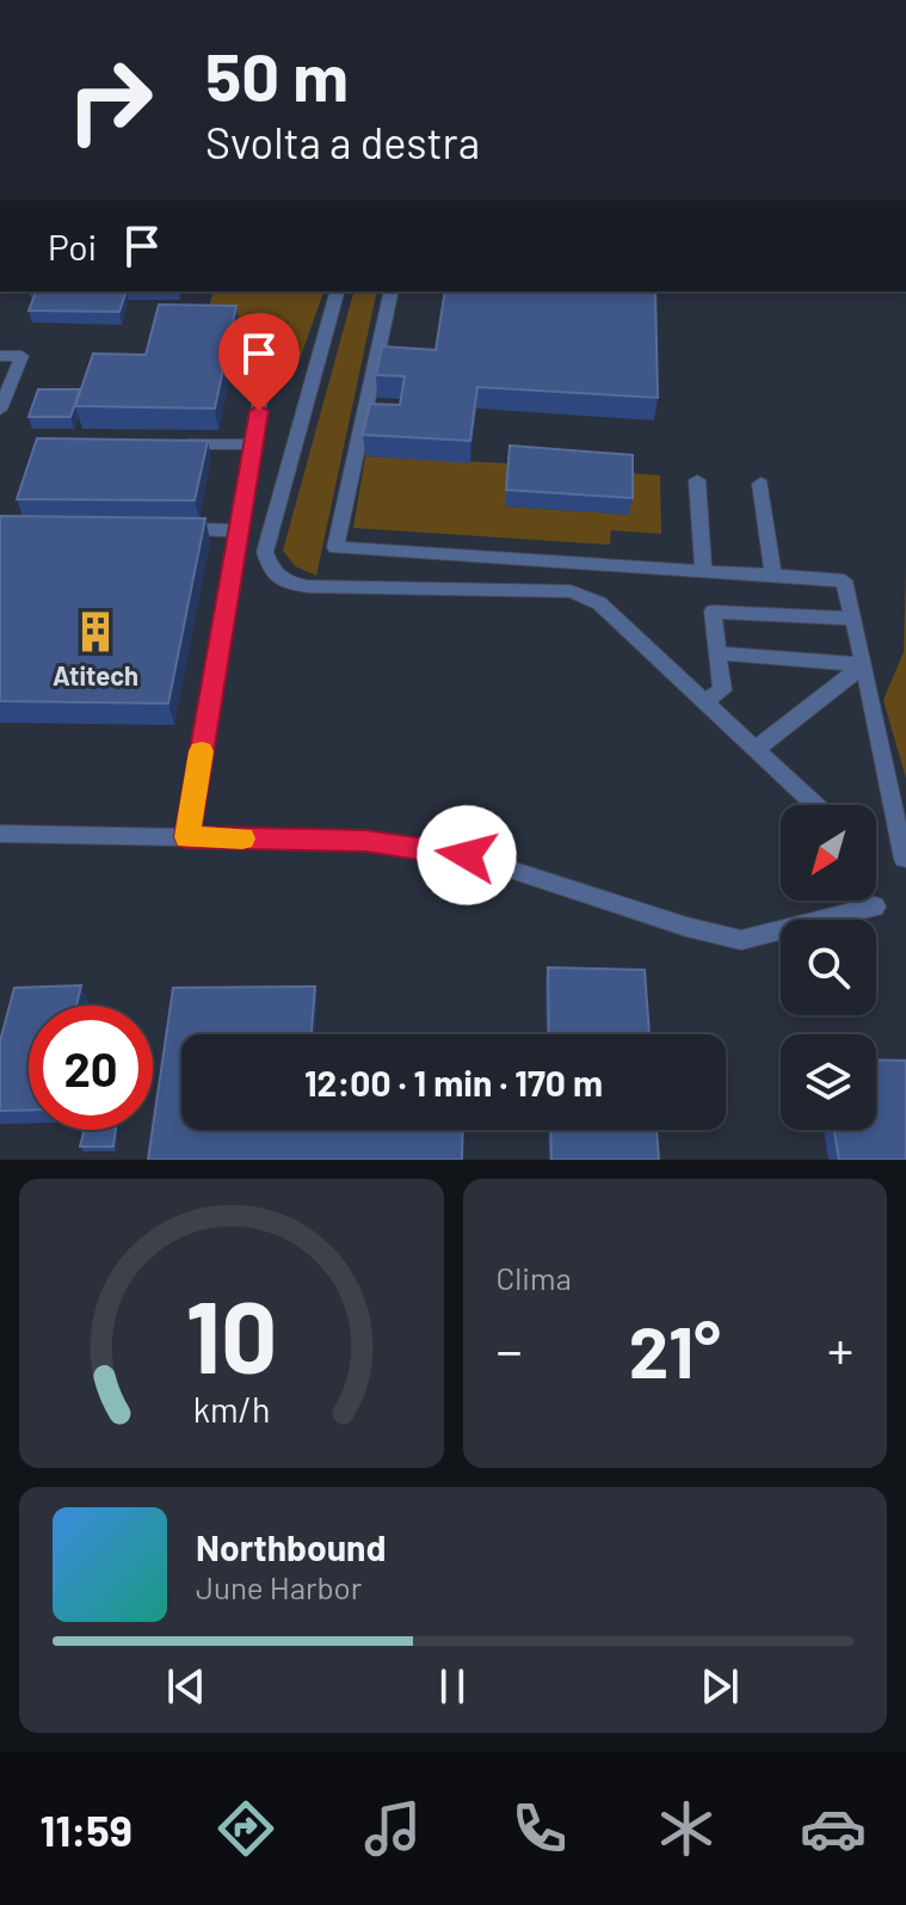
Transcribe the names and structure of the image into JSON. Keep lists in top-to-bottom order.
{
  "places": {
    "building": ["Atitech"]
  },
  "north": "bottom left",
  "page": {
    "turn": ["50 m", "Svolta a destra"],
    "then": "Poi",
    "limit": "20",
    "trip": "12:00 · 1 min · 170 m",
    "tile": "Clima",
    "heat": ["−", "21°", "+"],
    "song": ["Northbound", "June Harbor"],
    "tabs": "11:59",
    "gauge": ["10", "km/h"]
  }
}
